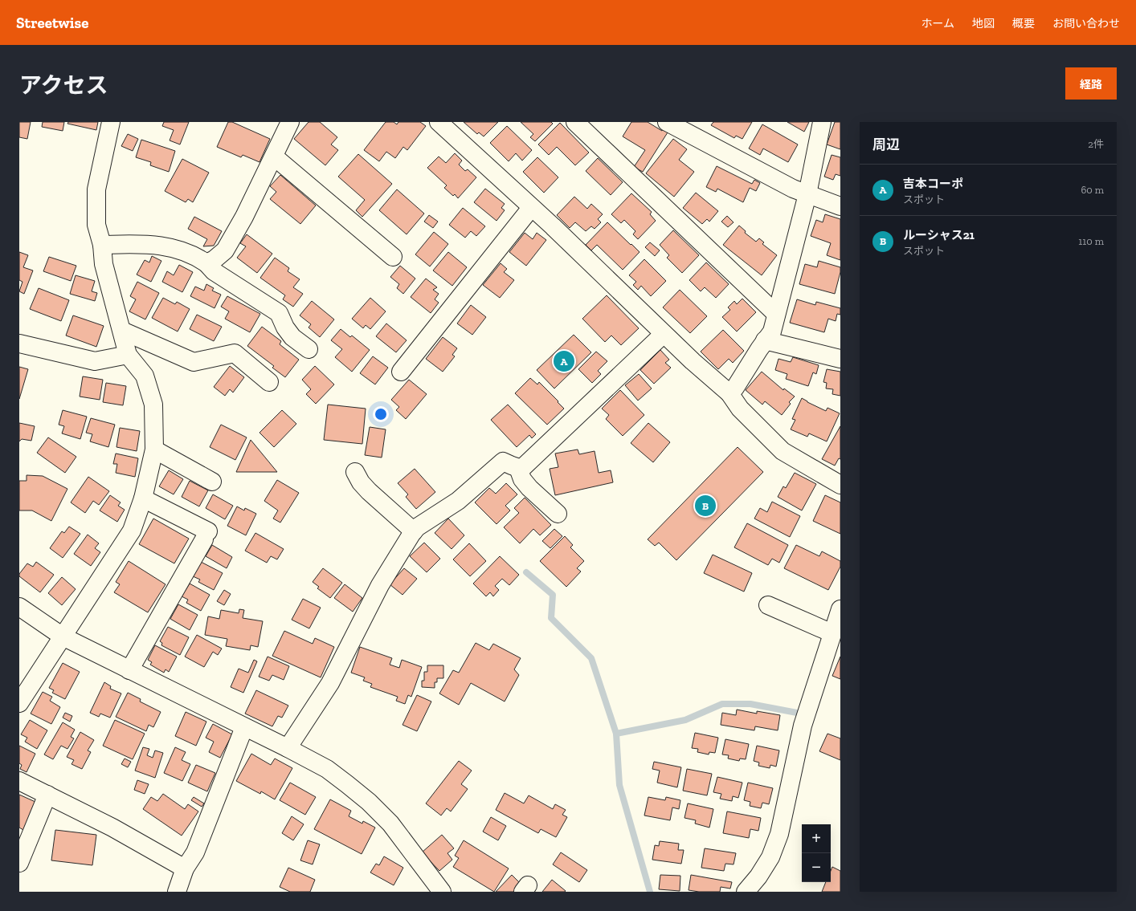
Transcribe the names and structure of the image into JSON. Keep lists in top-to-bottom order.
{
  "page": {
    "header": "Streetwise",
    "nav": [
      "ホーム",
      "地図",
      "概要",
      "お問い合わせ"
    ],
    "title": "アクセス",
    "buttons": "経路",
    "heading": ["周辺", "2件"],
    "list": [
      {
        "mark": "A",
        "name": "吉本コーポ",
        "note": "スポット",
        "value": "60 m"
      },
      {
        "mark": "B",
        "name": "ルーシャス21",
        "note": "スポット",
        "value": "110 m"
      }
    ],
    "pins": ["A", "B"],
    "map_buttons": ["+", "−"]
  }
}
